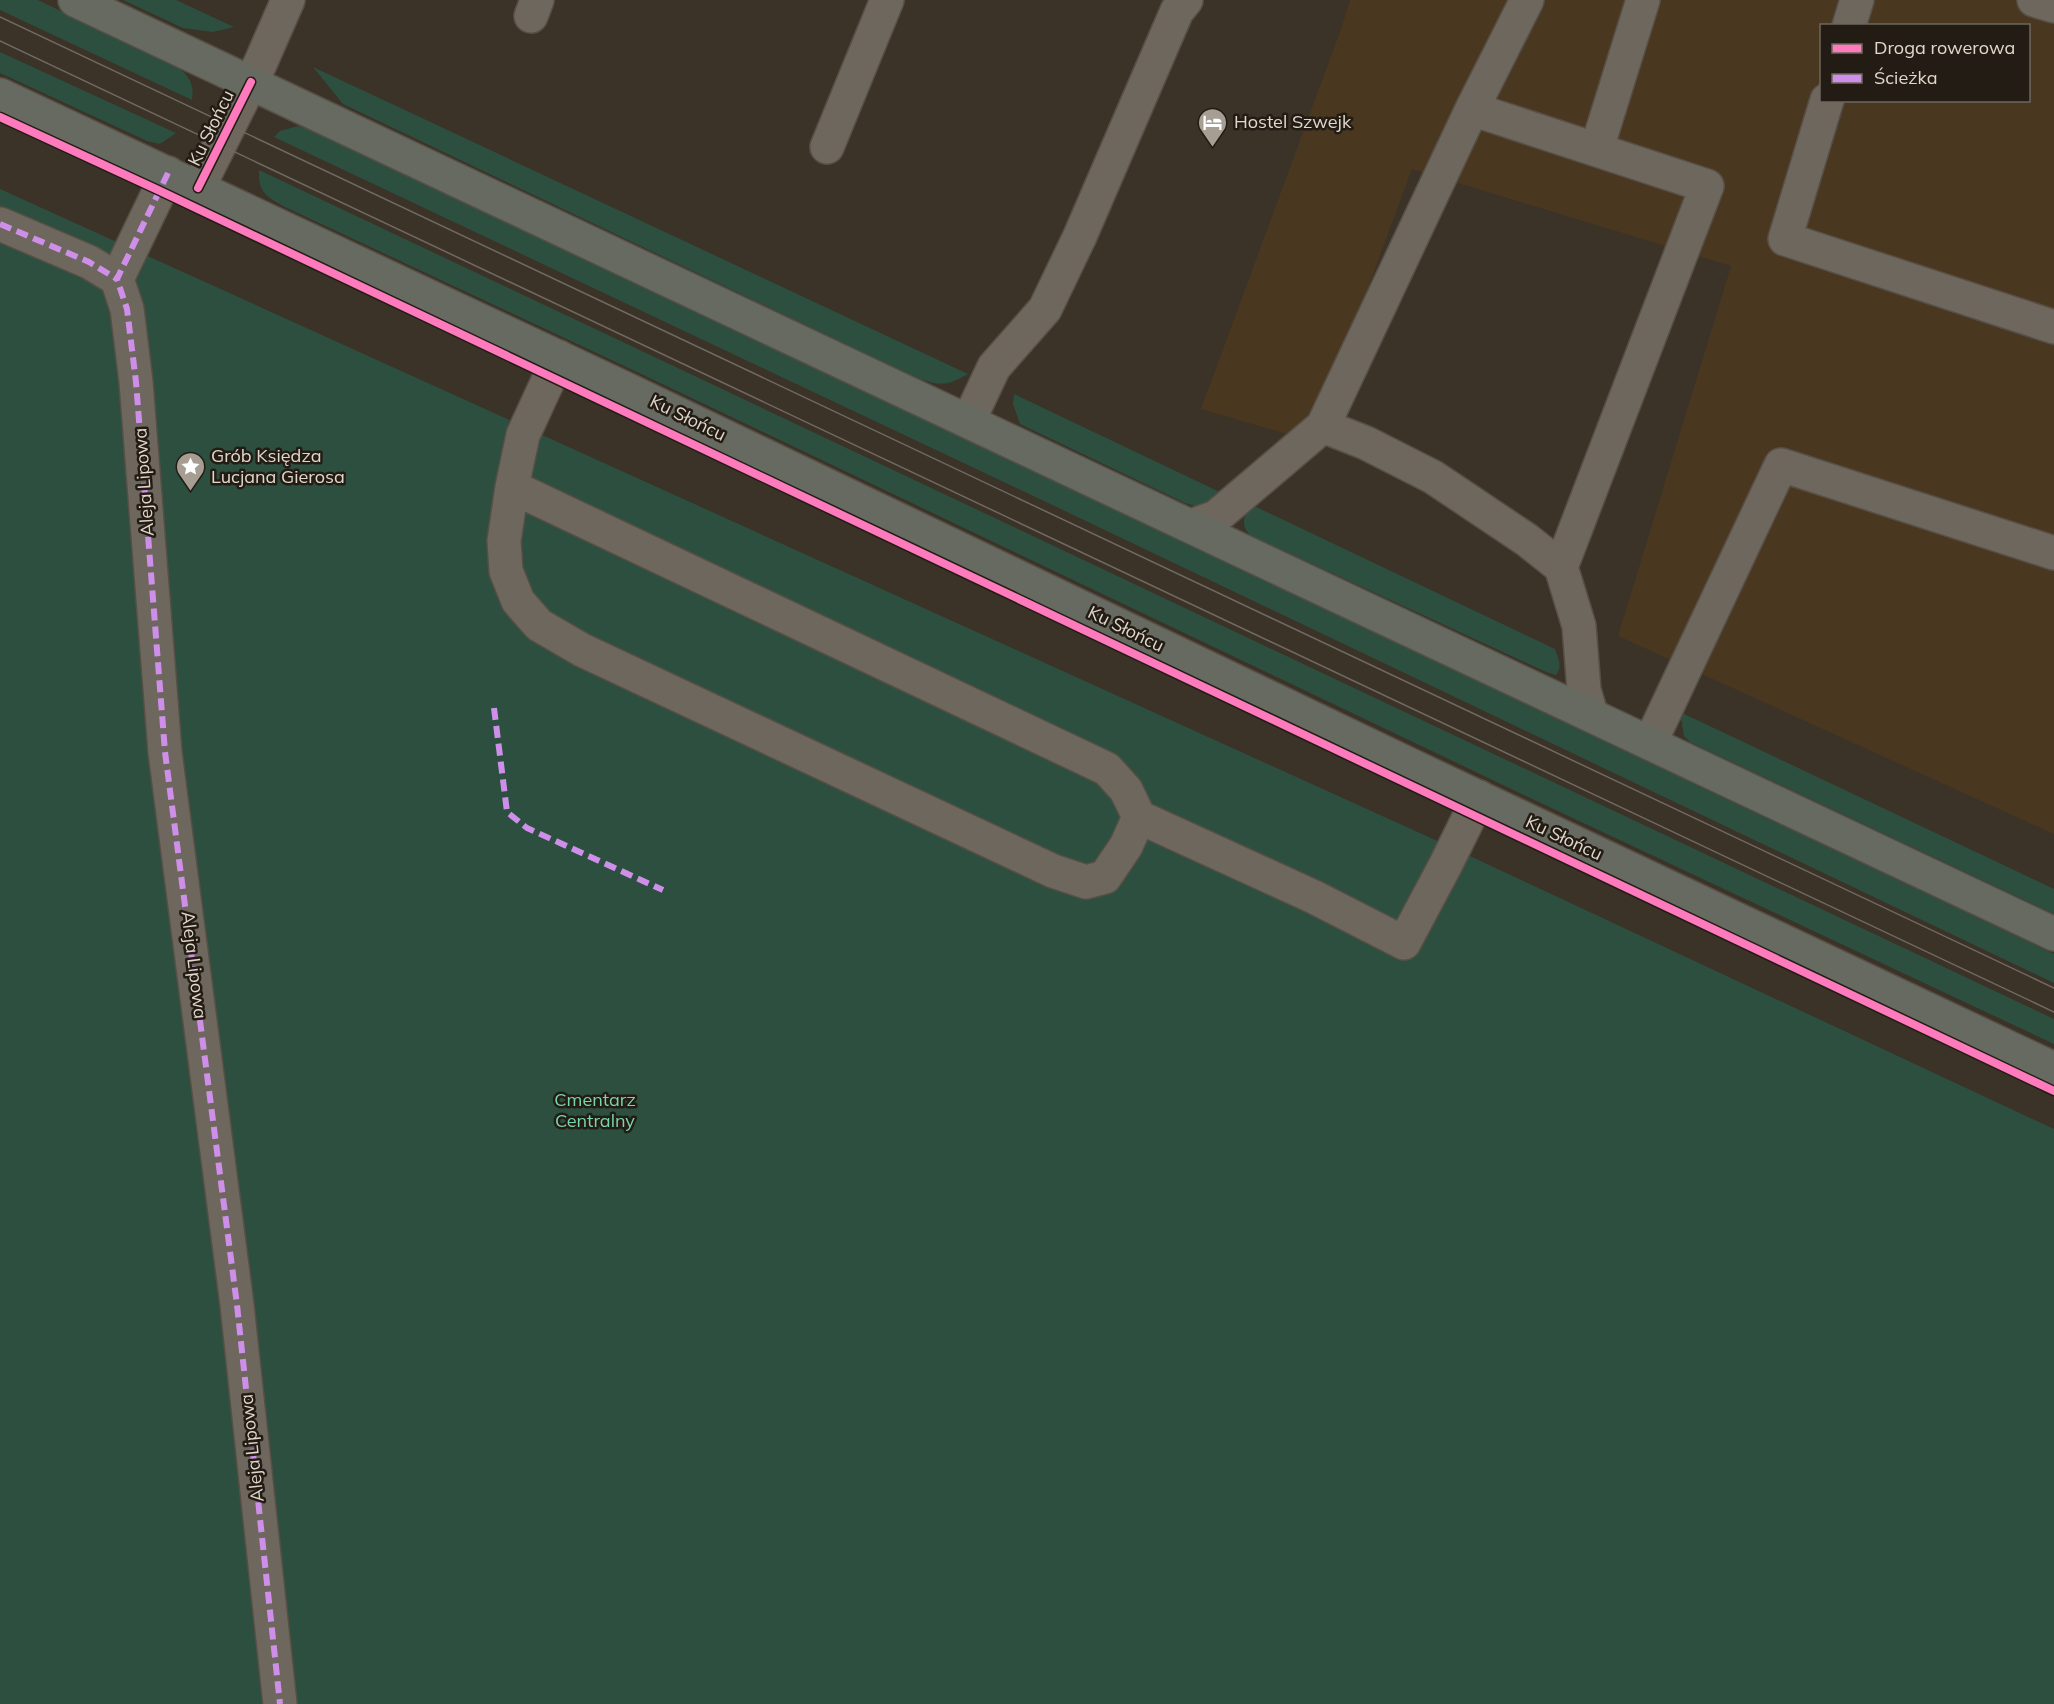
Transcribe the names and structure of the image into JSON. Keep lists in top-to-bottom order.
{
  "streets": {
    "main road": ["Ku Słońcu"],
    "street": ["Aleja Lipowa"]
  },
  "parks": ["Cmentarz Centralny"],
  "places": {
    "hotel": ["Hostel Szwejk"],
    "place": ["Grób Księdza Lucjana Gierosa"]
  },
  "legend": ["Droga rowerowa", "Ścieżka"]
}
